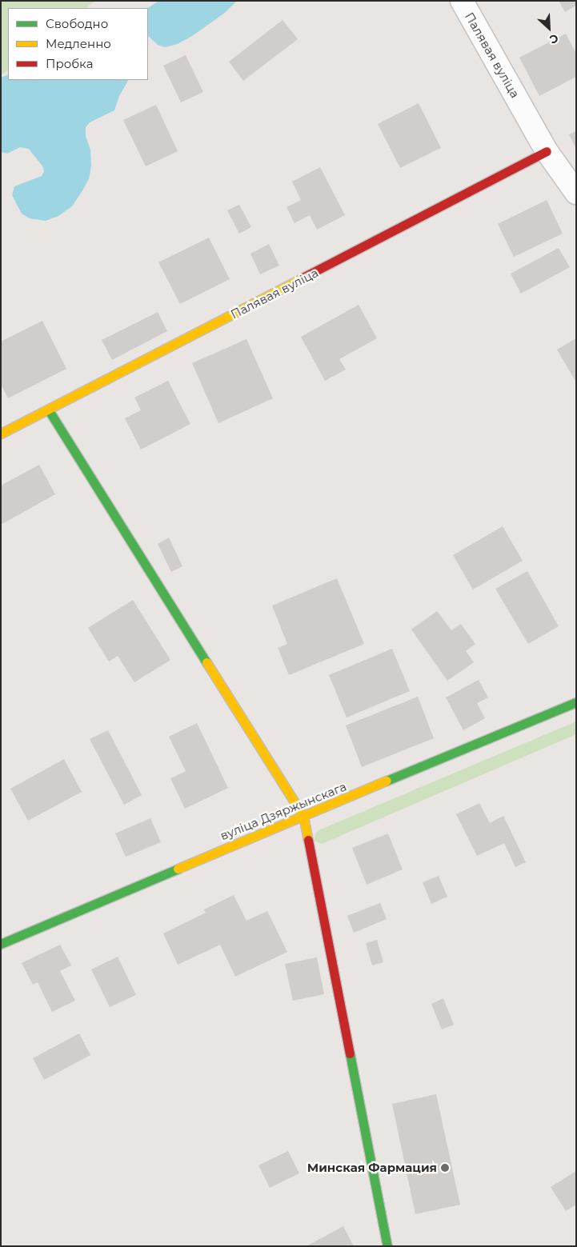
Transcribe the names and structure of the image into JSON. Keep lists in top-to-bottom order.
{
  "streets": {
    "street": ["Палявая вуліца", "вуліца Дзяржынскага"]
  },
  "places": ["Минская Фармация"],
  "legend": ["Свободно", "Медленно", "Пробка"],
  "north": "bottom right"
}
